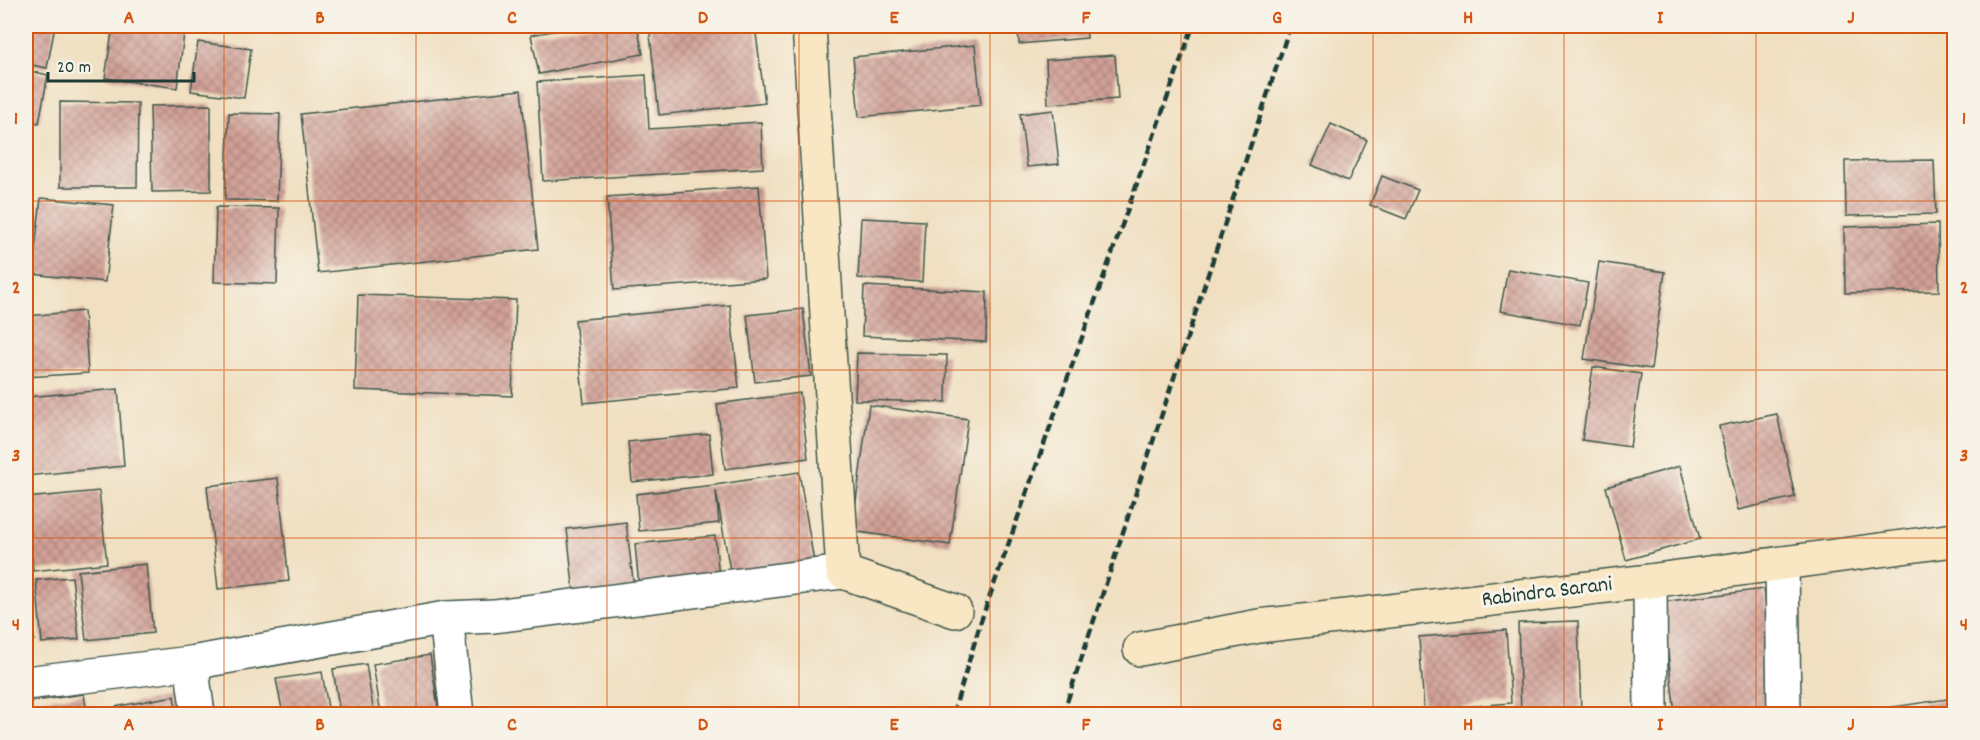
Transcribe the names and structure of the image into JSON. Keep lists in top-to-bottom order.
{
  "streets": {
    "street": ["Rabindra Sarani"]
  },
  "scale_bar": "20 m",
  "grid": {
    "columns": [
      "A",
      "B",
      "C",
      "D",
      "E",
      "F",
      "G",
      "H",
      "I",
      "J"
    ],
    "rows": [
      "1",
      "2",
      "3",
      "4"
    ]
  }
}
